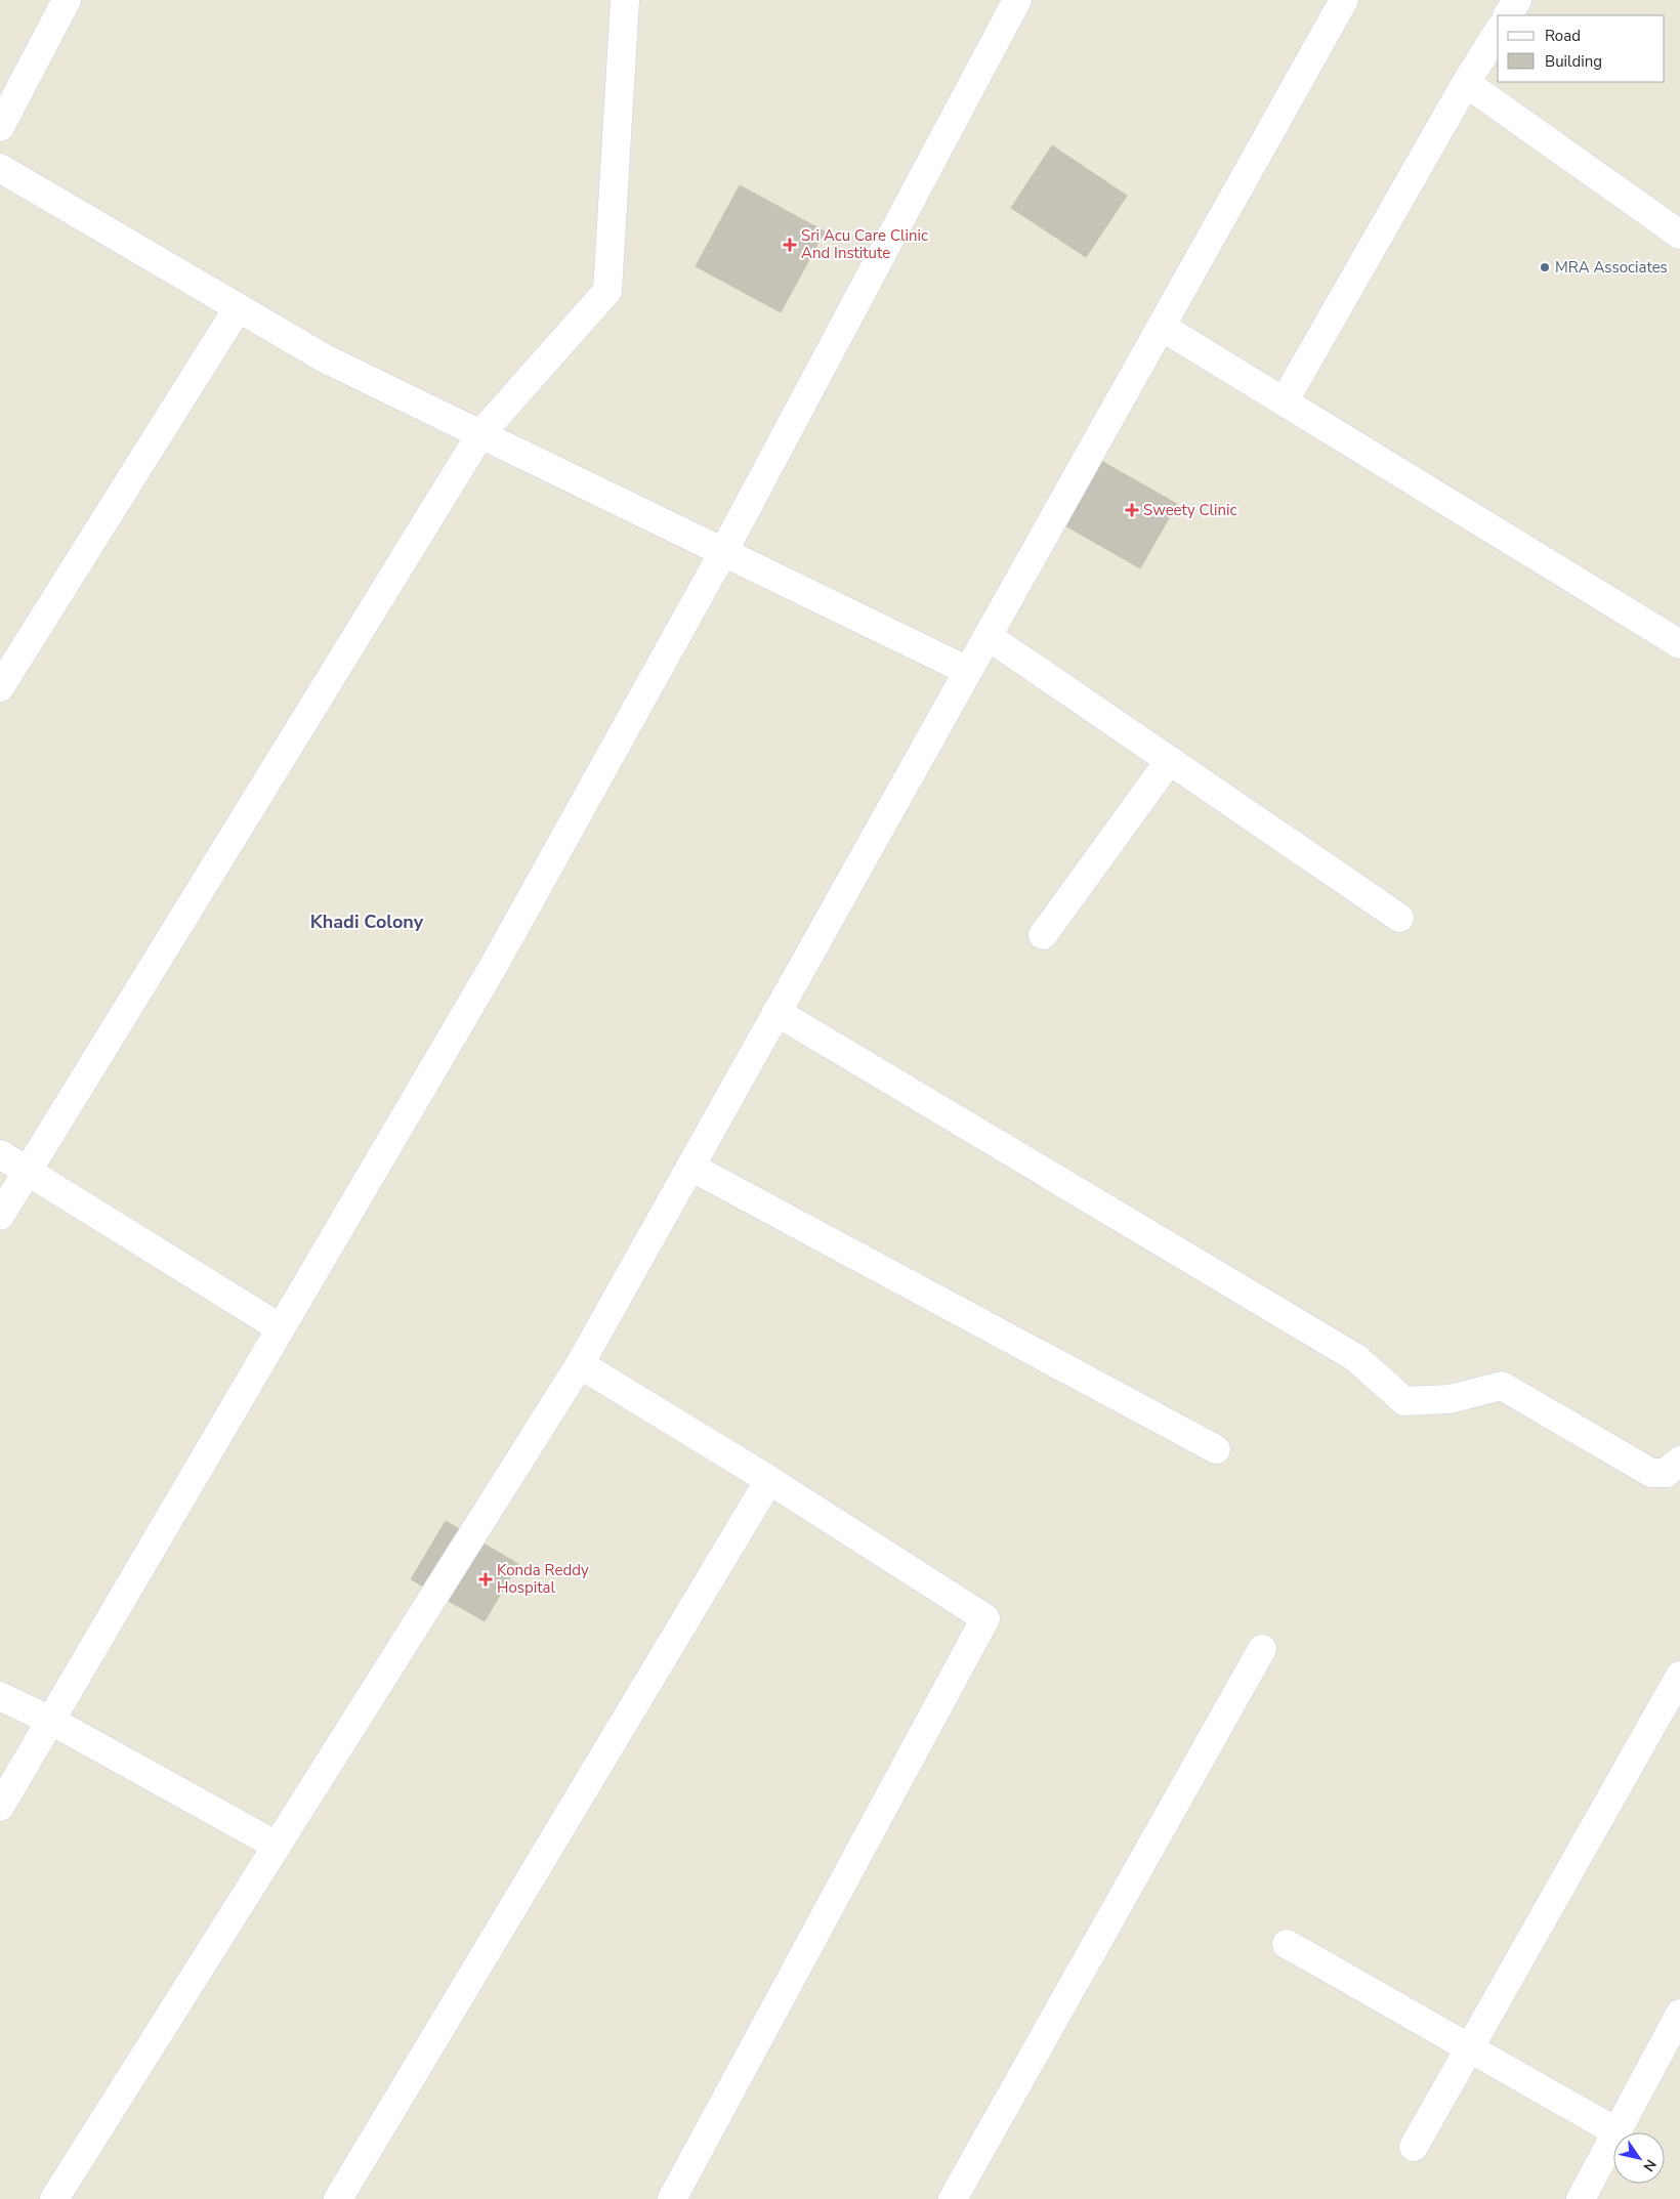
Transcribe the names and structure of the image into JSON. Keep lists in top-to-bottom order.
{
  "districts": ["Khadi Colony"],
  "places": {
    "health": ["Sri Acu Care Clinic And Institute", "Sweety Clinic", "Konda Reddy Hospital"],
    "other": ["MRA Associates"]
  },
  "legend": ["Road", "Building"],
  "north": "bottom right"
}
